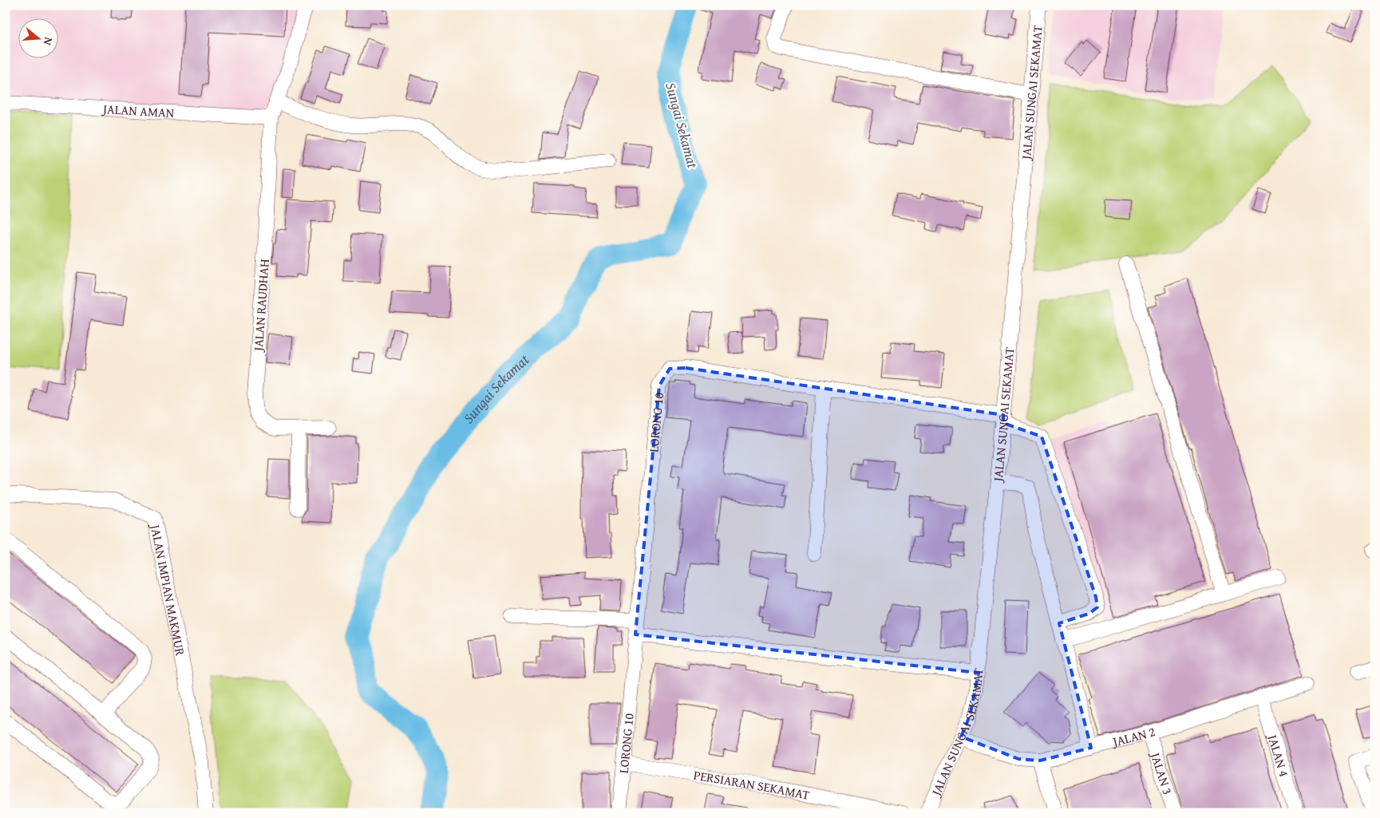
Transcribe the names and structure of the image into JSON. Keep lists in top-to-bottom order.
{
  "streets": {
    "street": [
      "JALAN SUNGAI SEKAMAT",
      "JALAN AMAN",
      "JALAN RAUDHAH",
      "LORONG 10",
      "JALAN IMPIAN MAKMUR",
      "JALAN 2",
      "JALAN 4",
      "JALAN 3",
      "PERSIARAN SEKAMAT"
    ]
  },
  "crossings": [
    ["JALAN SUNGAI SEKAMAT", "LORONG 10"],
    ["JALAN SUNGAI SEKAMAT", "JALAN 2"],
    ["JALAN AMAN", "JALAN RAUDHAH"],
    ["LORONG 10", "PERSIARAN SEKAMAT"],
    ["JALAN 2", "JALAN 4"],
    ["JALAN 2", "JALAN 3"]
  ],
  "water": ["Sungai Sekamat"],
  "north": "right"
}
